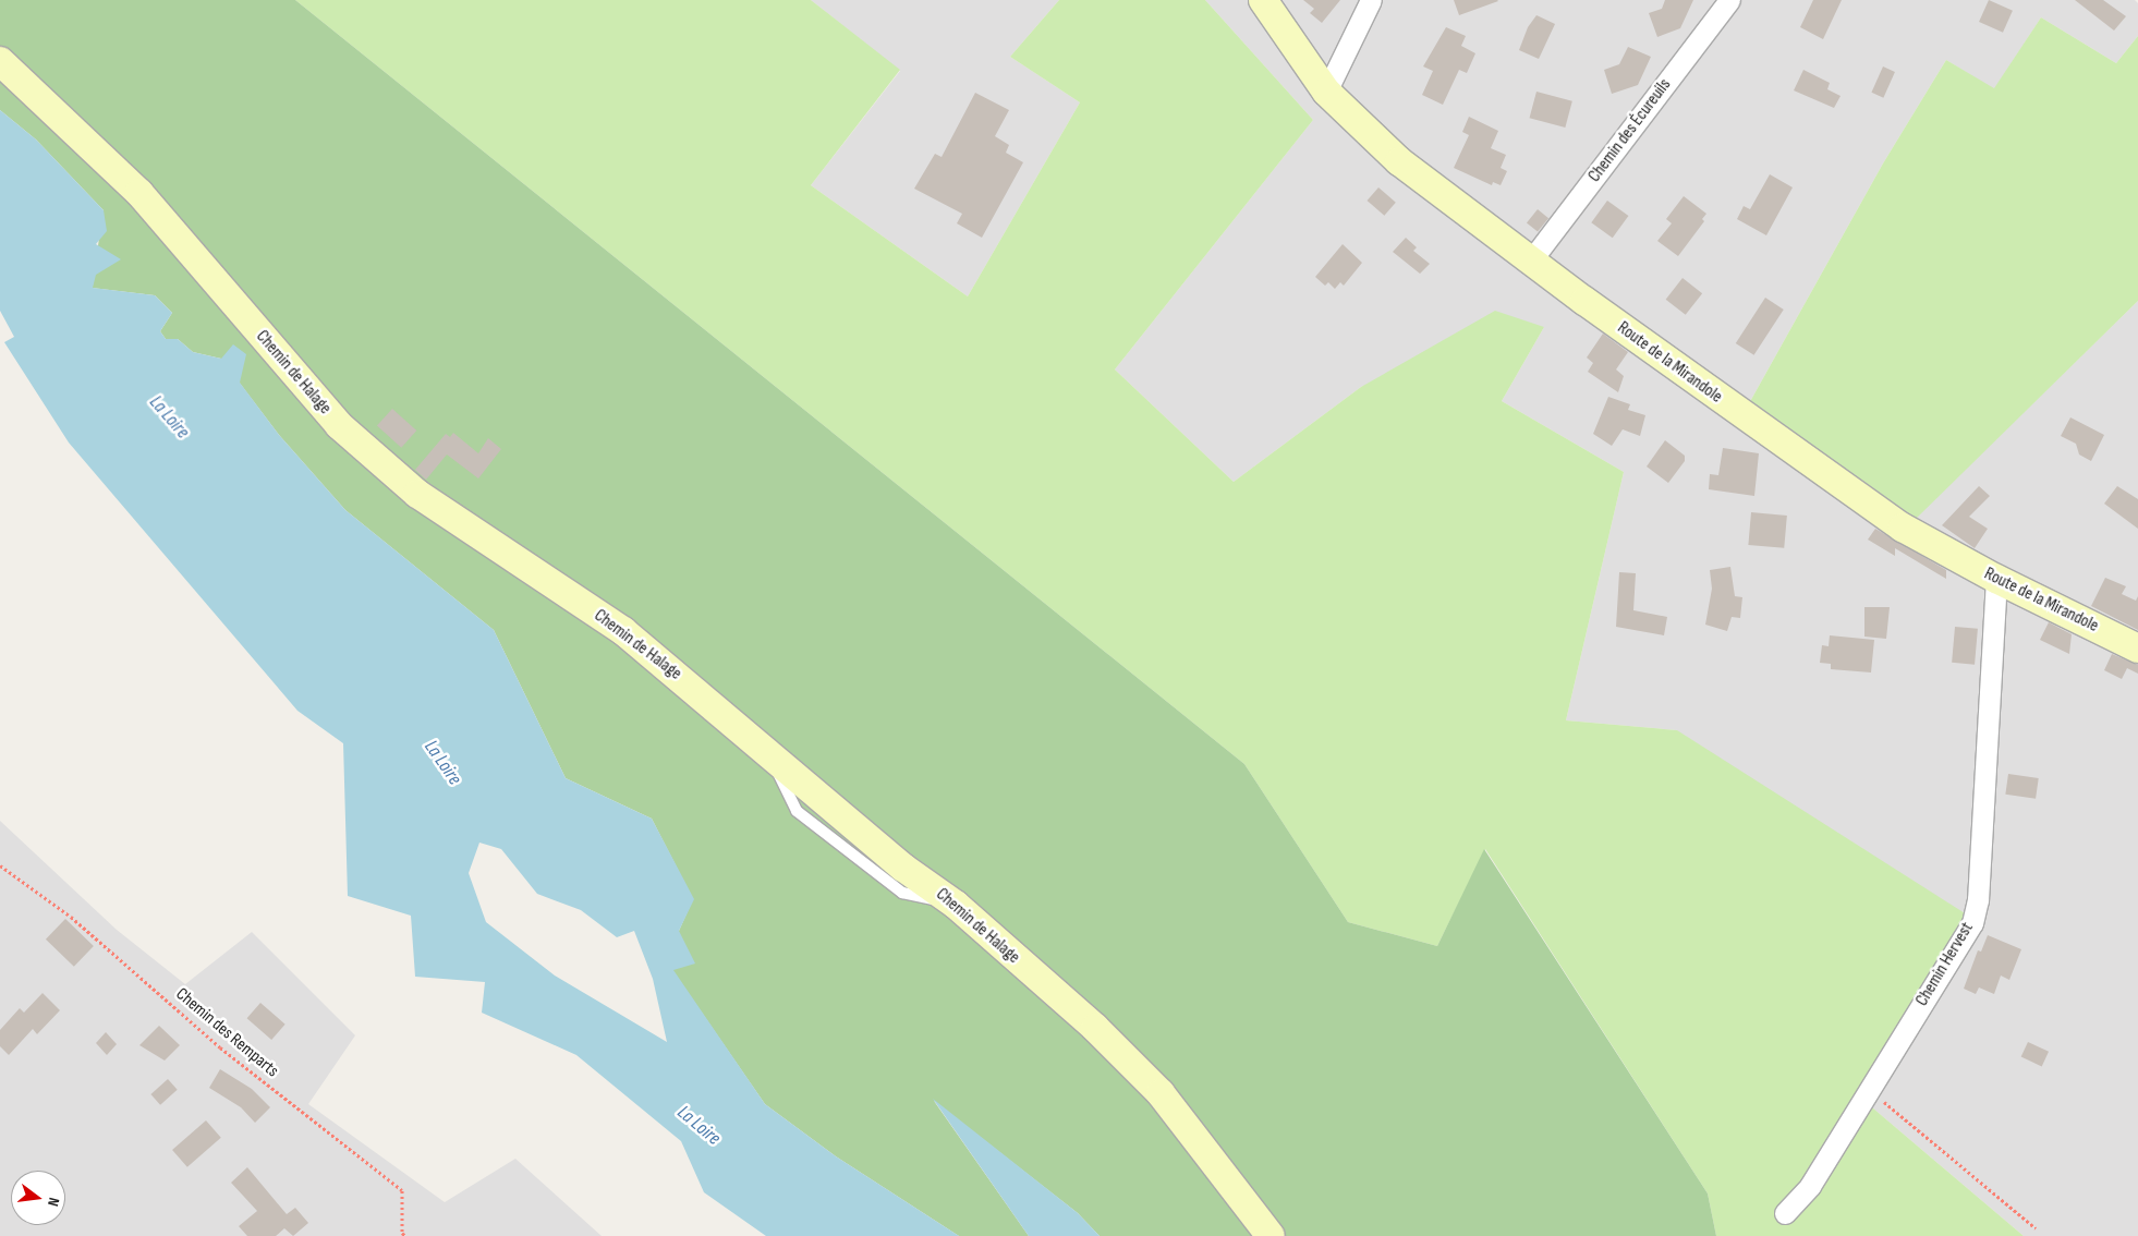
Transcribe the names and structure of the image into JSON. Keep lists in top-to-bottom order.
{
  "streets": {
    "main road": ["Route de la Mirandole", "Chemin de Halage"],
    "street": ["Chemin des Écureuils", "Chemin Hervest"],
    "path": ["Chemin des Remparts"]
  },
  "crossings": [
    ["Chemin des Écureuils", "Route de la Mirandole"],
    ["Route de la Mirandole", "Chemin Hervest"]
  ],
  "water": ["La Loire"],
  "north": "right"
}
